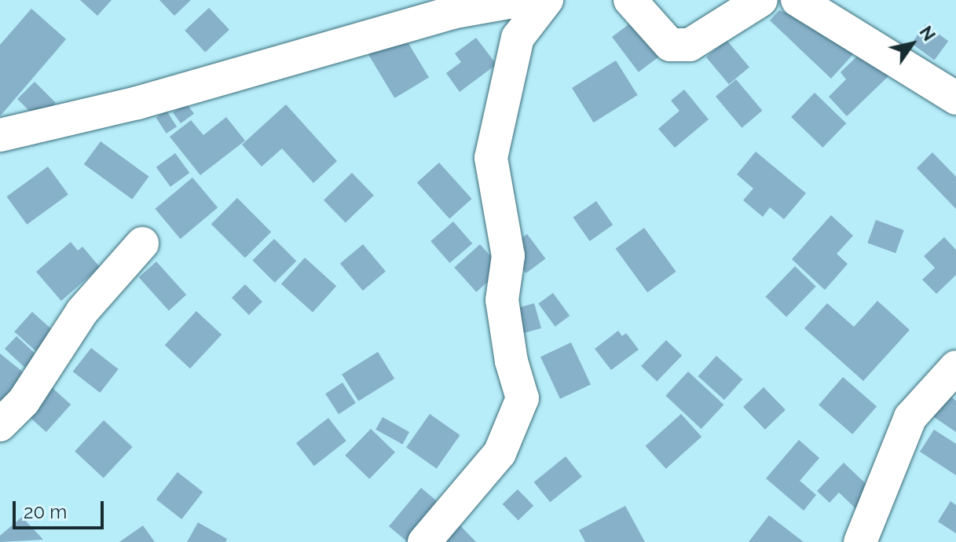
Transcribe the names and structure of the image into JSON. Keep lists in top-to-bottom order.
{
  "scale_bar": "20 m",
  "north": "top right"
}
